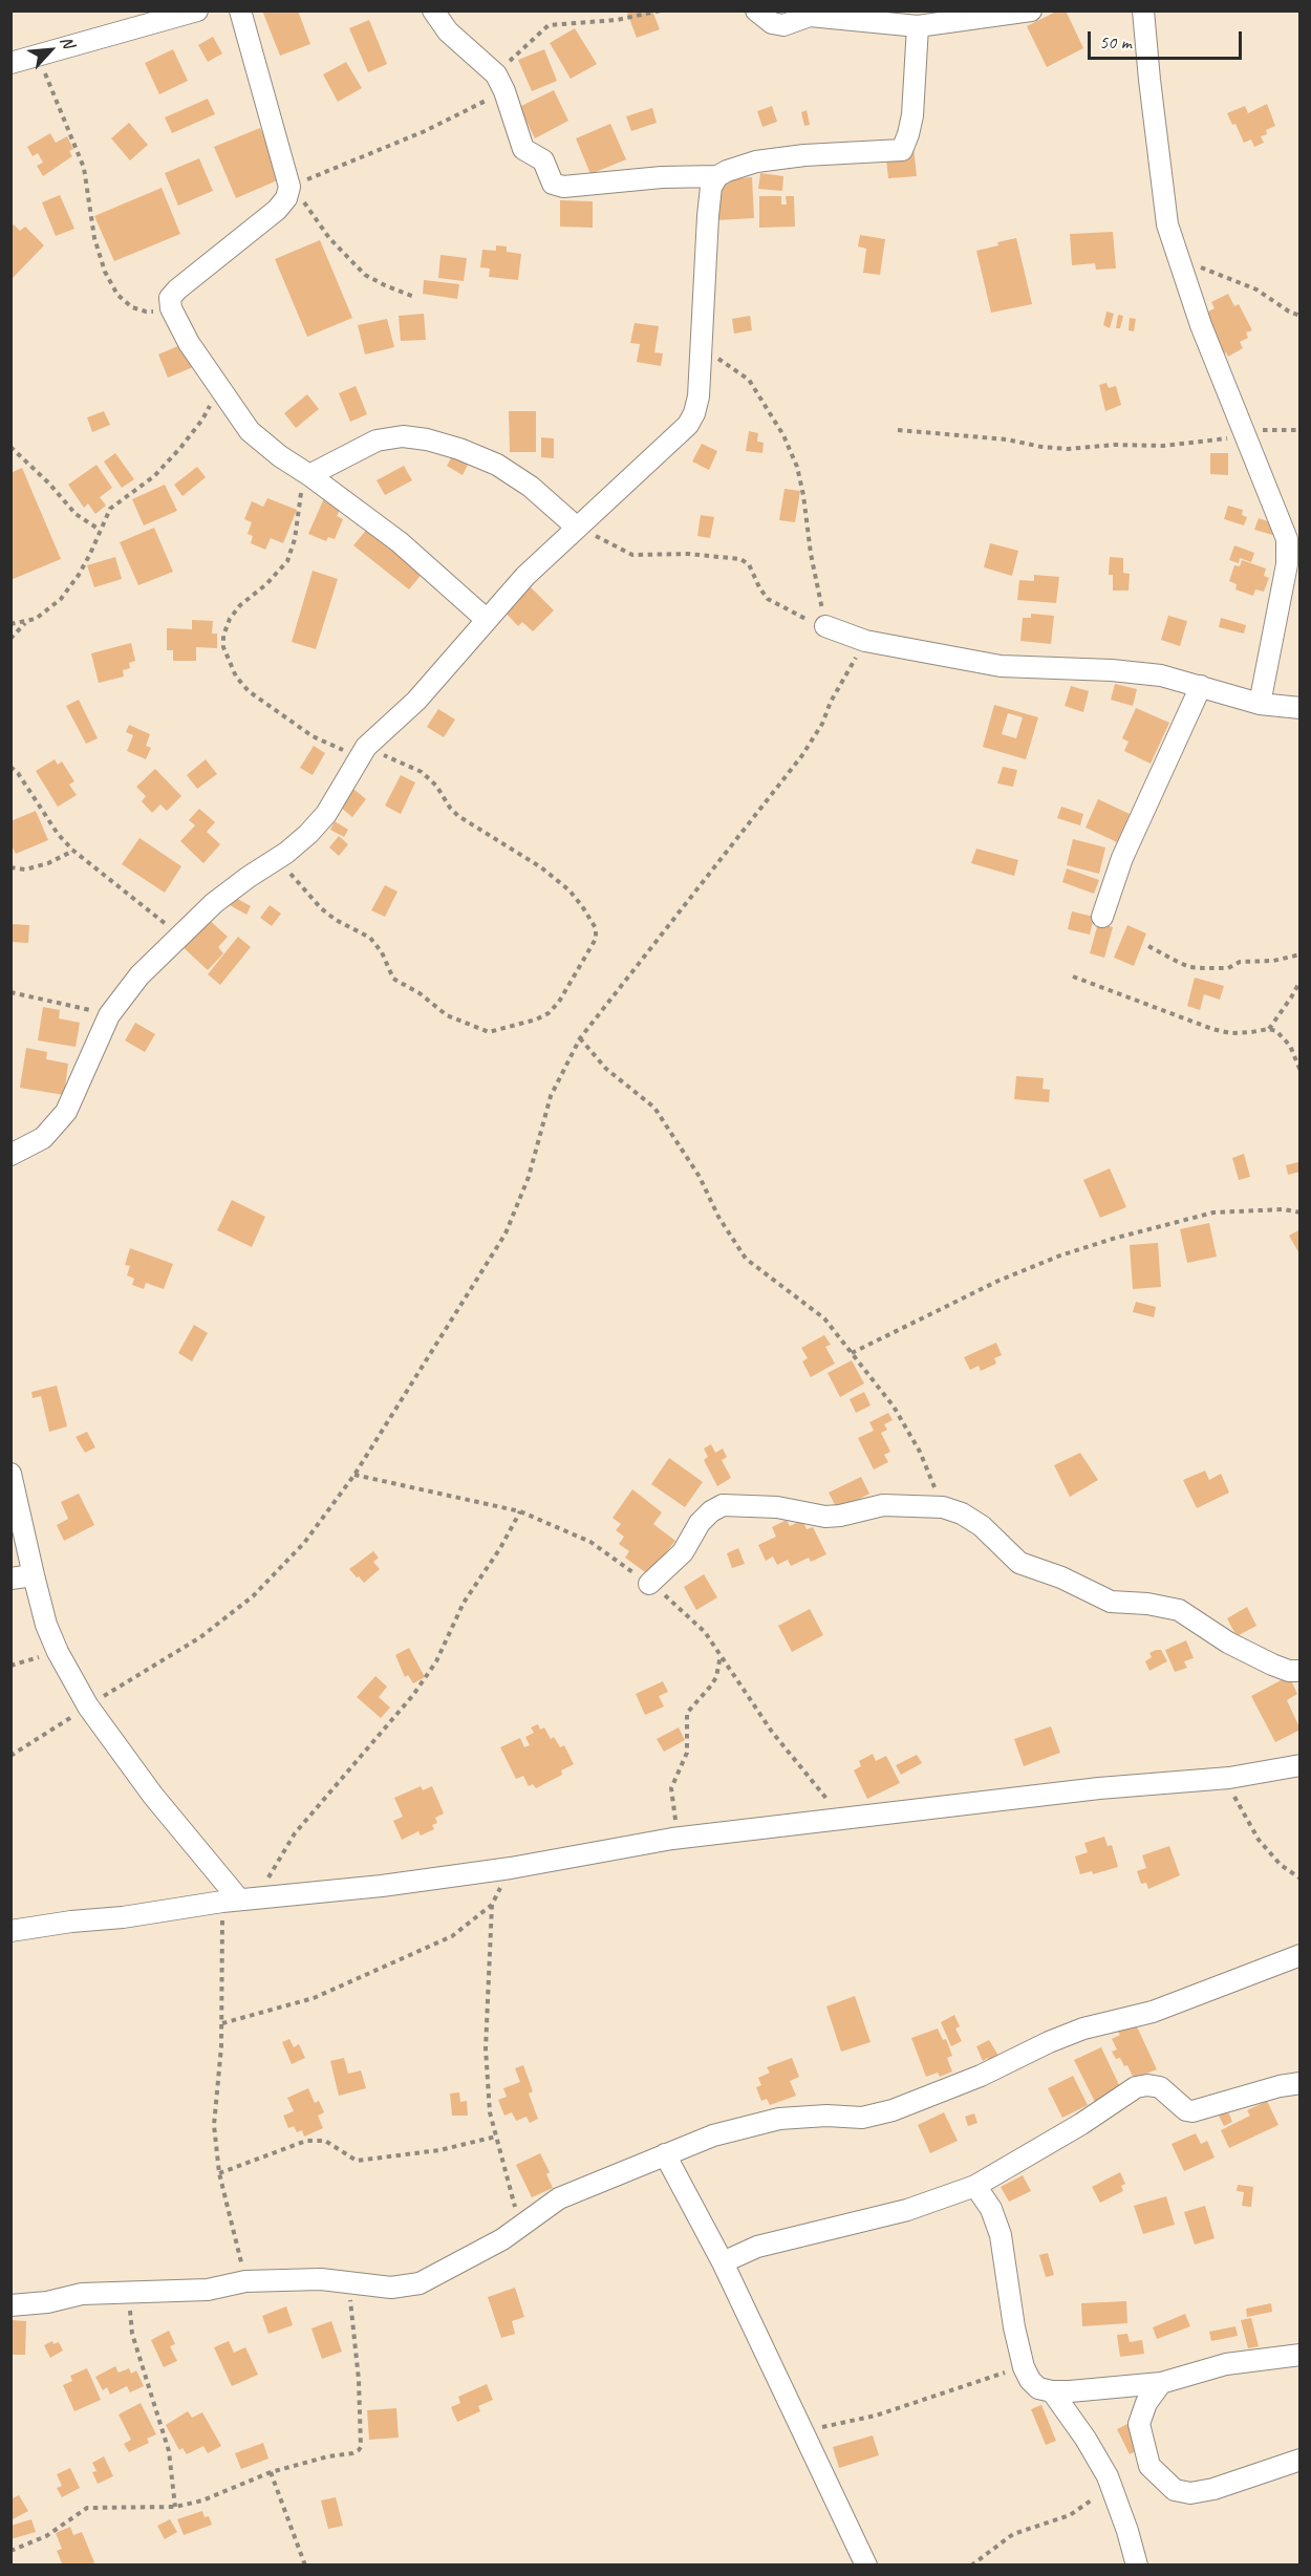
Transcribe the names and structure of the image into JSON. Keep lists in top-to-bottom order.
{
  "scale_bar": "50 m",
  "north": "top right"
}
